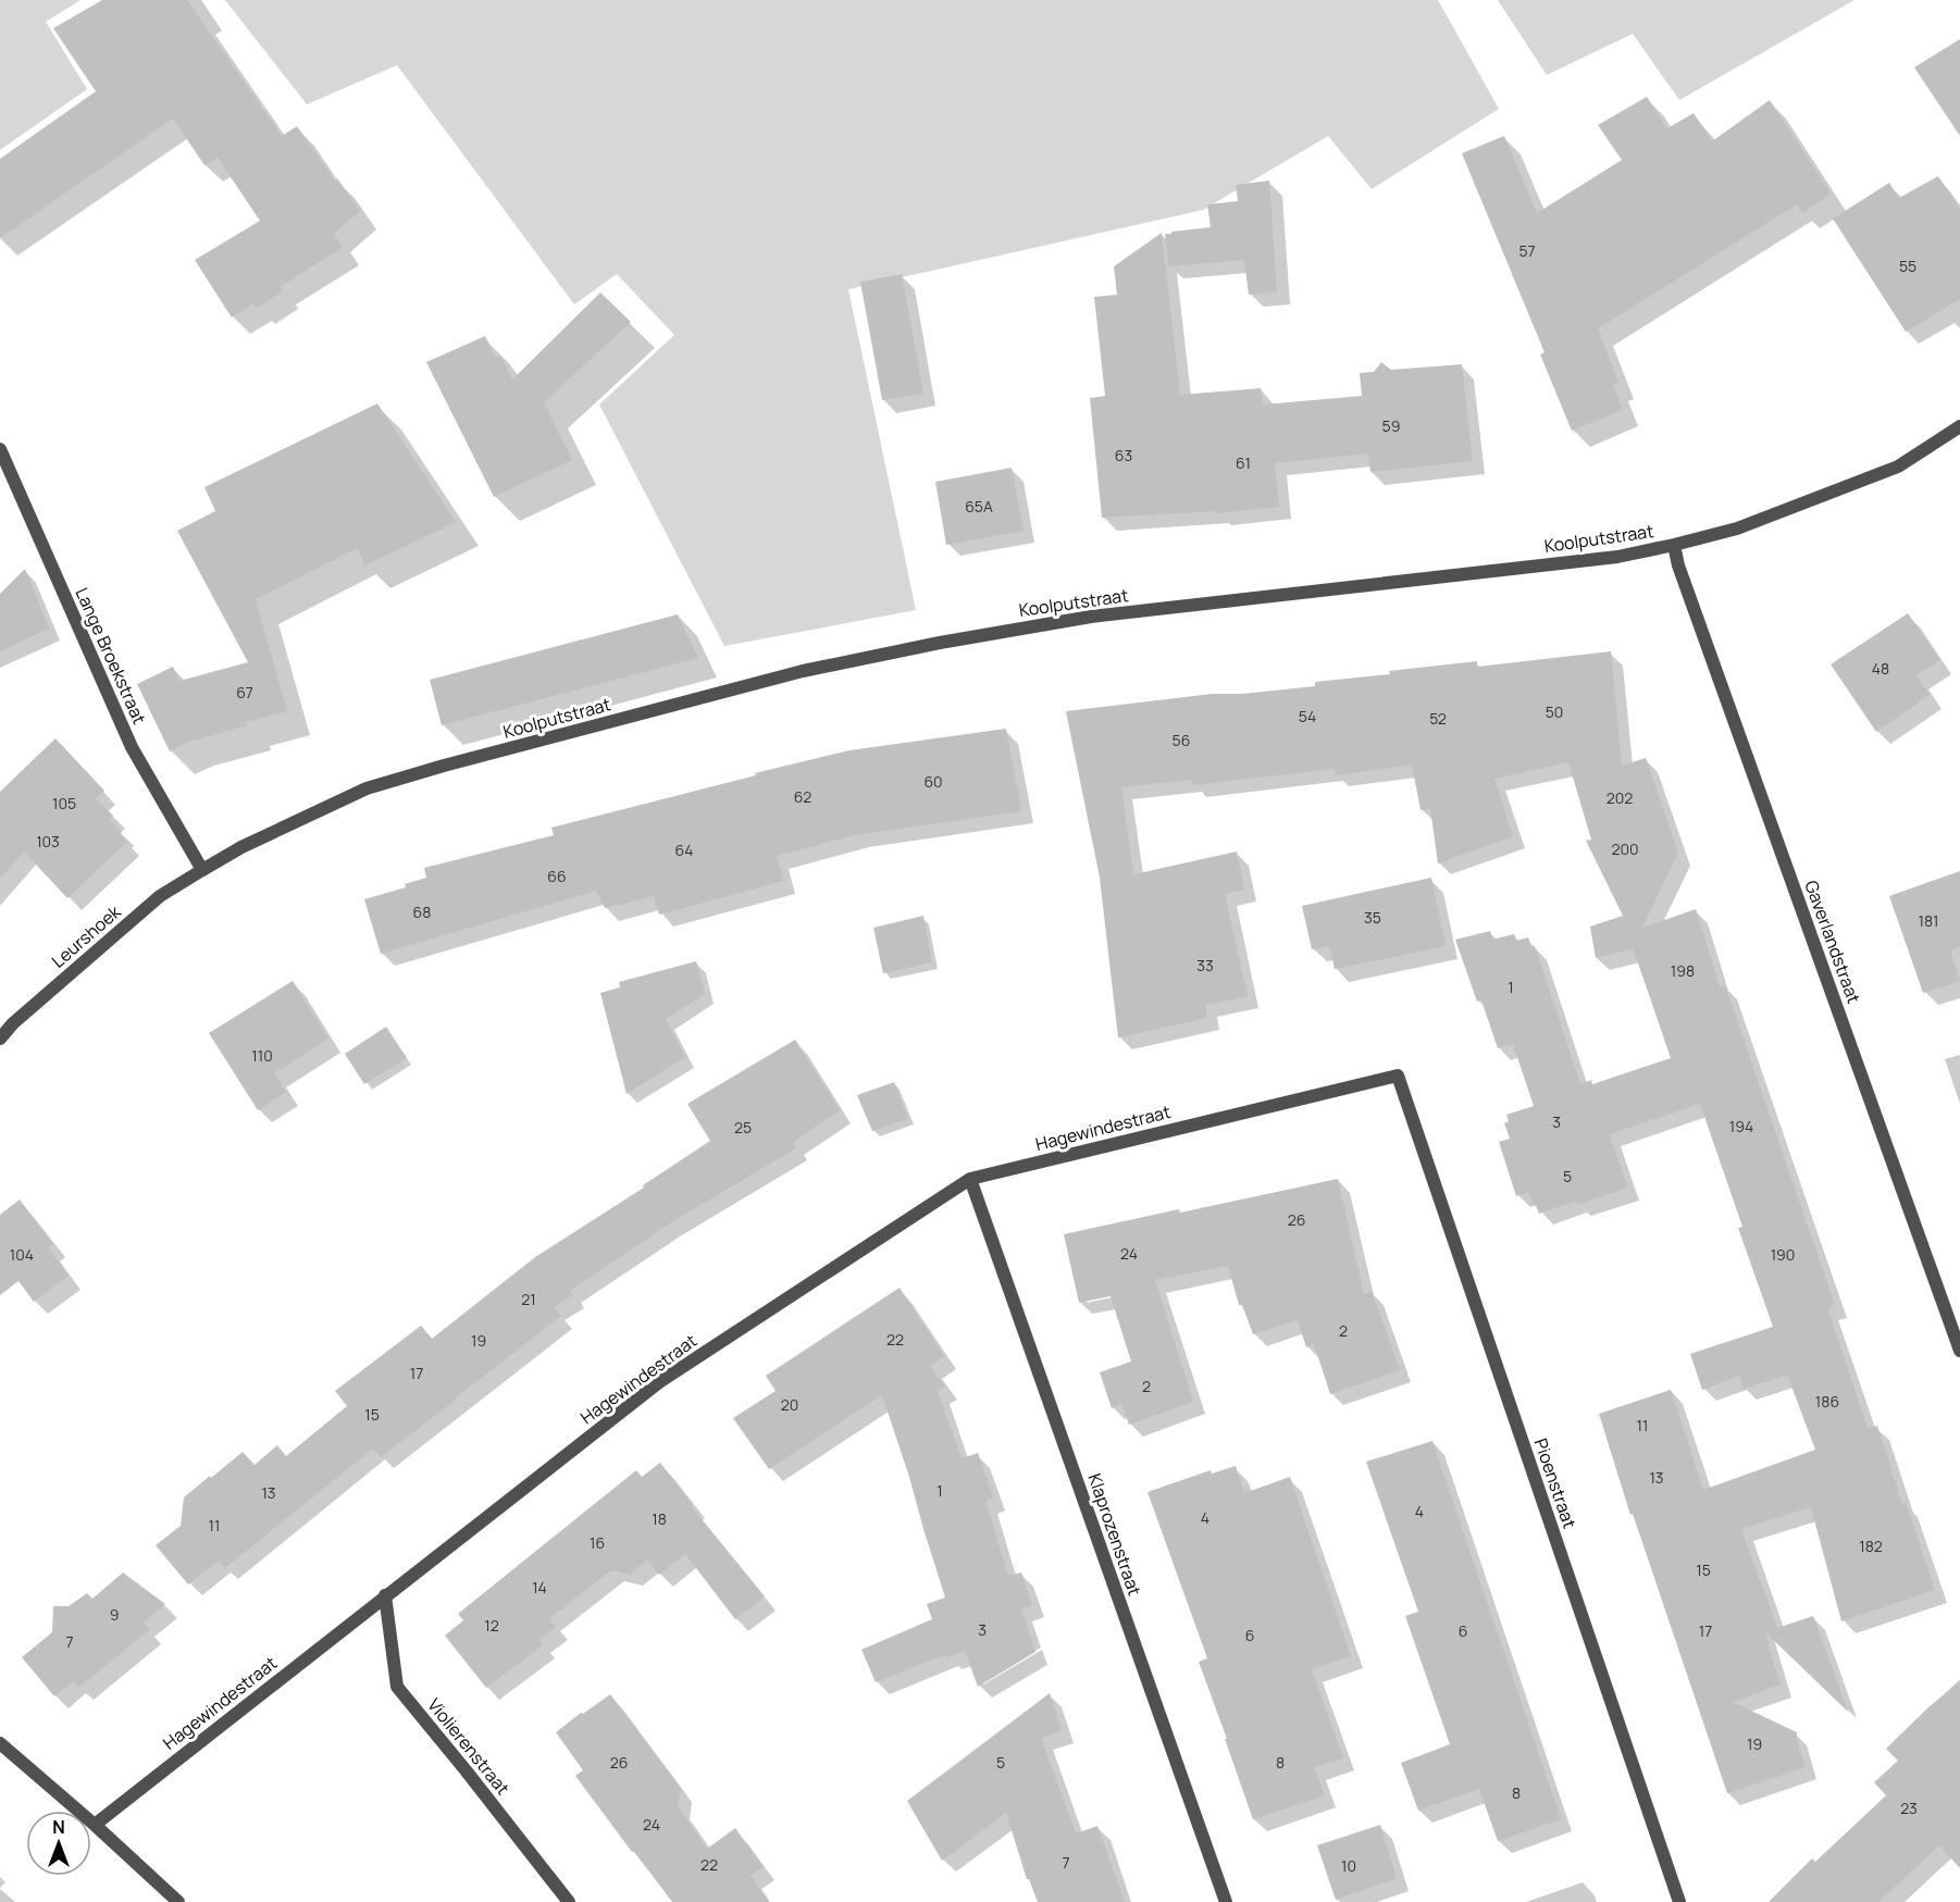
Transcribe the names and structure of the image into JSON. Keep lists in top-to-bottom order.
{
  "streets": {
    "street": [
      "Koolputstraat",
      "Lange Broekstraat",
      "Leurshoek",
      "Gaverlandstraat",
      "Hagewindestraat",
      "Pioenstraat",
      "Klaprozenstraat",
      "Violierenstraat"
    ]
  },
  "crossings": [
    ["Koolputstraat", "Lange Broekstraat"],
    ["Koolputstraat", "Leurshoek"],
    ["Koolputstraat", "Gaverlandstraat"],
    ["Lange Broekstraat", "Leurshoek"],
    ["Hagewindestraat", "Pioenstraat"],
    ["Hagewindestraat", "Klaprozenstraat"],
    ["Hagewindestraat", "Violierenstraat"]
  ],
  "house_numbers": [
    "57",
    "55",
    "59",
    "63",
    "61",
    "65A",
    "48",
    "67",
    "50",
    "54",
    "52",
    "56",
    "60",
    "62",
    "202",
    "105",
    "103",
    "200",
    "64",
    "66",
    "68",
    "35",
    "181",
    "33",
    "198",
    "1",
    "110",
    "3",
    "194",
    "25",
    "5",
    "26",
    "24",
    "104",
    "190",
    "21",
    "2",
    "22",
    "19",
    "17",
    "2",
    "186",
    "20",
    "15",
    "11",
    "13",
    "1",
    "13",
    "4",
    "4",
    "18",
    "11",
    "16",
    "182",
    "15",
    "14",
    "9",
    "12",
    "3",
    "6",
    "17",
    "6",
    "7",
    "19",
    "26",
    "5",
    "8",
    "8",
    "23",
    "24",
    "7",
    "22",
    "10"
  ],
  "north": "top"
}
